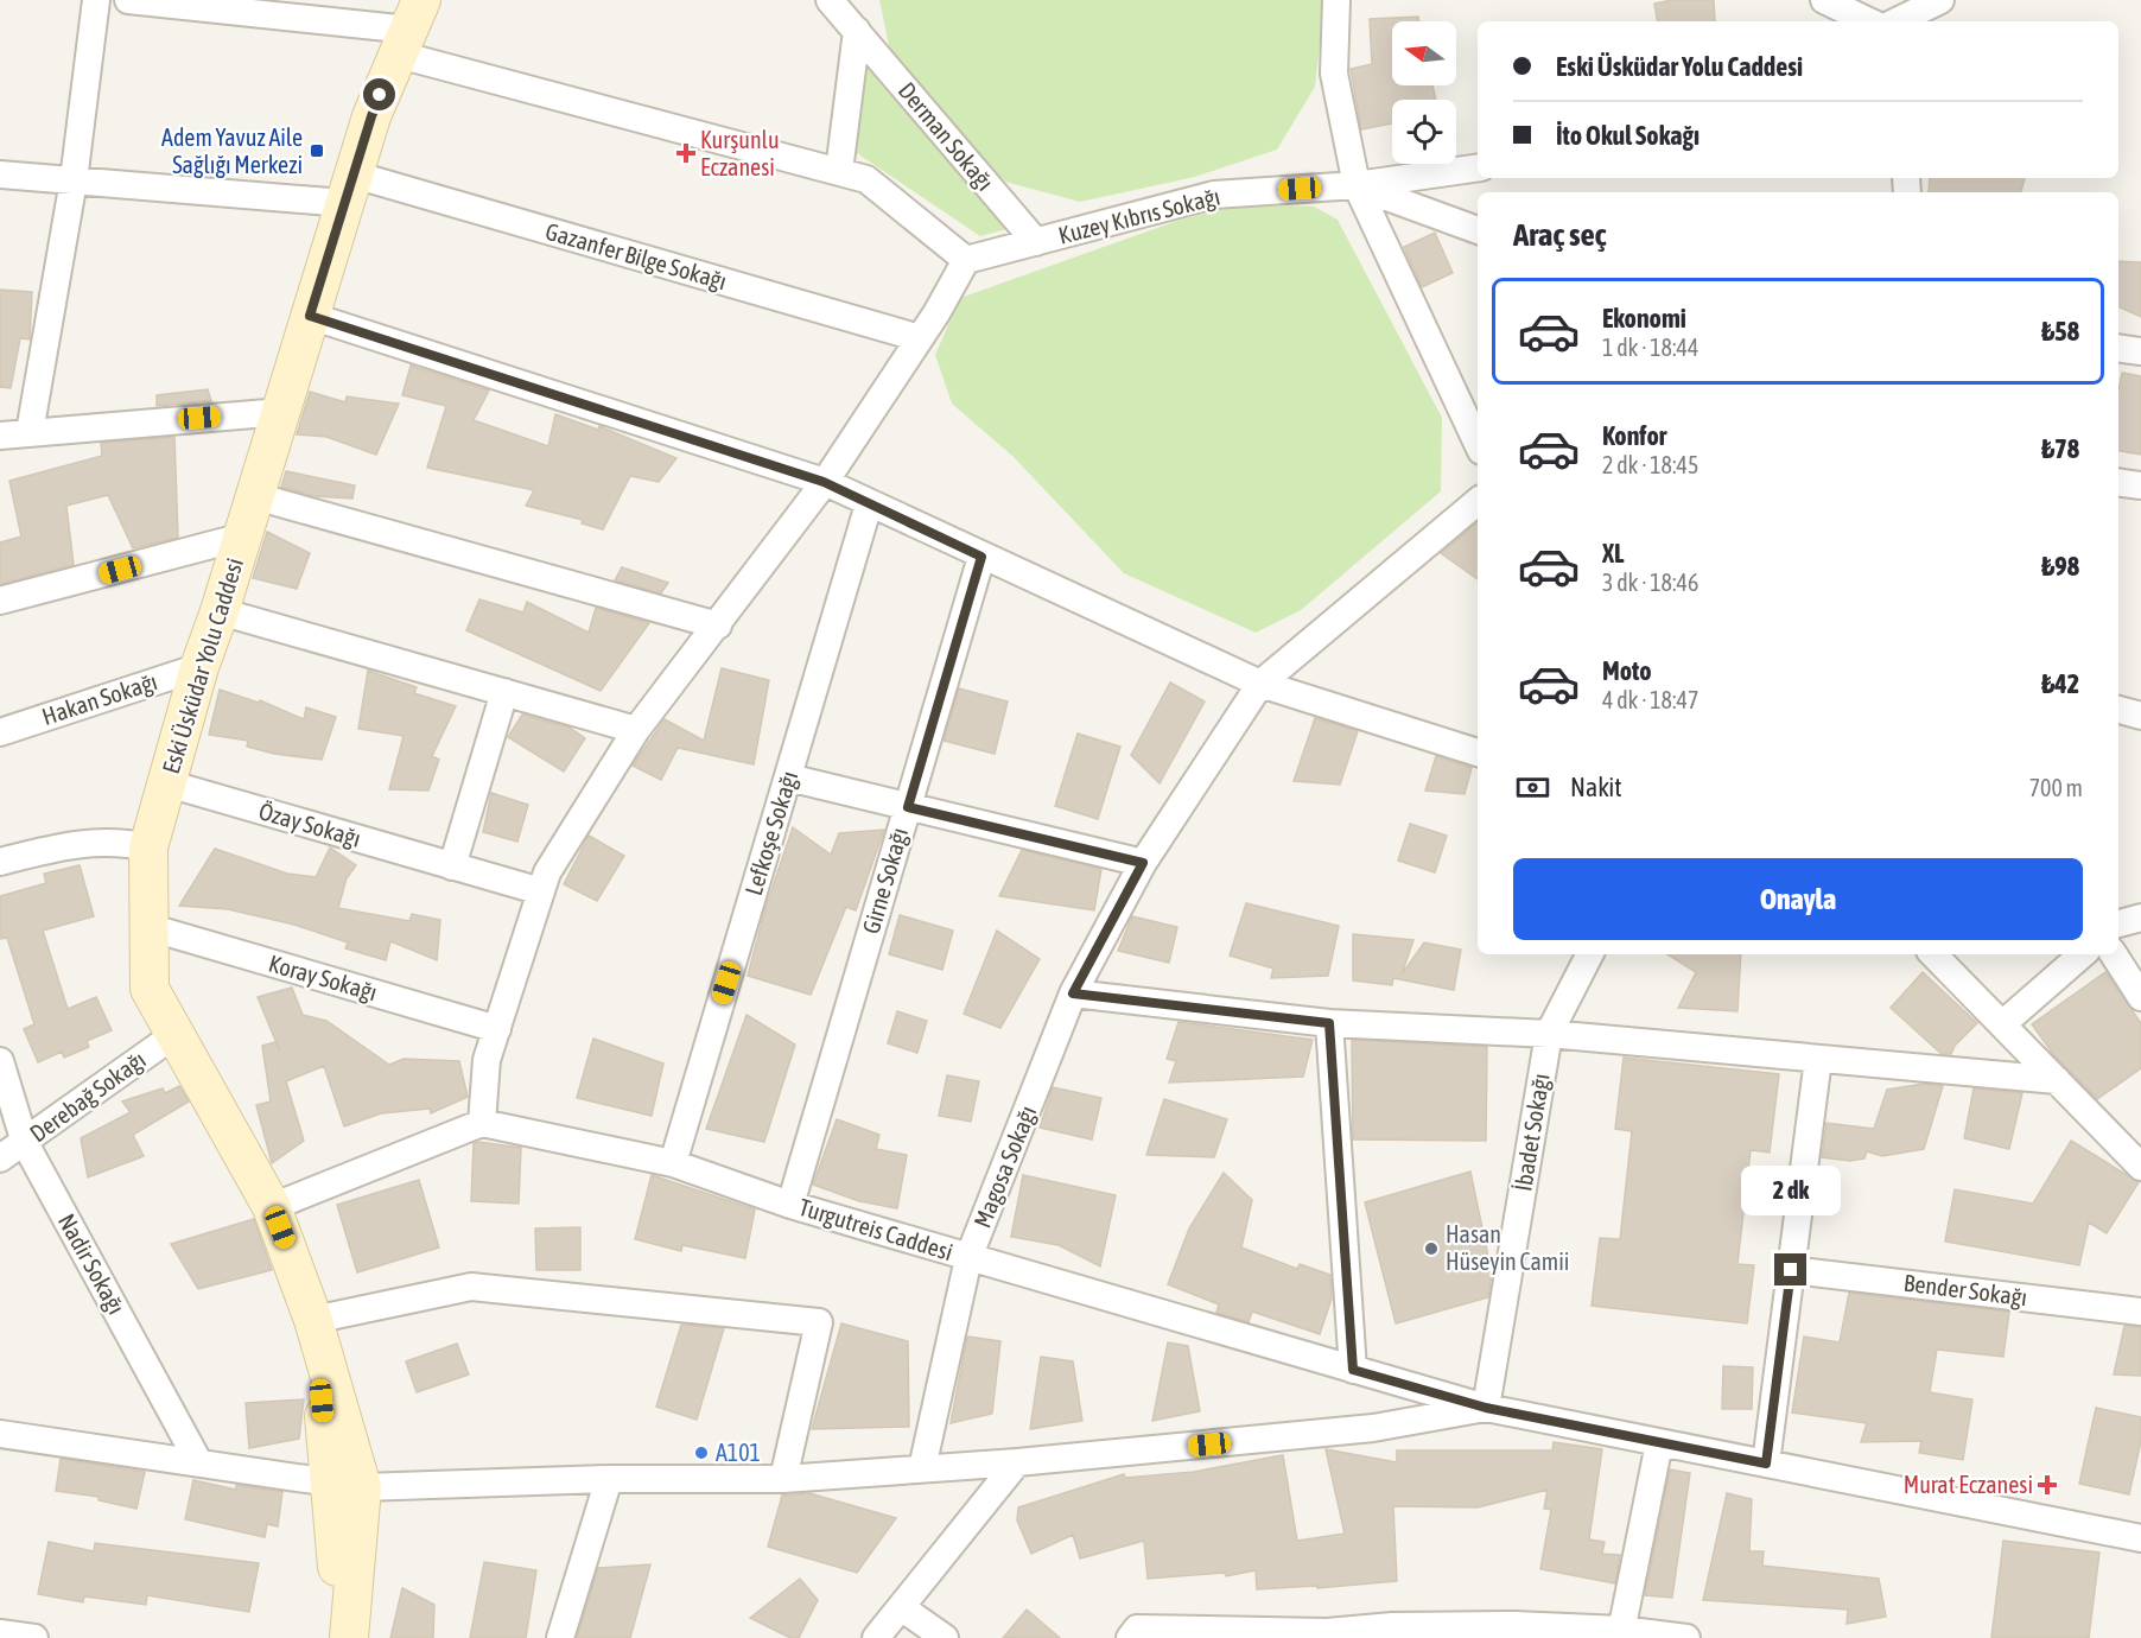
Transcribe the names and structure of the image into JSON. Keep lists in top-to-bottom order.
{
  "streets": {
    "street": [
      "Derman Sokağı",
      "Kuzey Kıbrıs Sokağı",
      "Gazanfer Bilge Sokağı",
      "Eski Üsküdar Yolu Caddesi",
      "Hakan Sokağı",
      "Özay Sokağı",
      "Lefkoşe Sokağı",
      "Girne Sokağı",
      "Koray Sokağı",
      "Derebağ Sokağı",
      "İbadet Sokağı",
      "Magosa Sokağı",
      "Turgutreis Caddesi",
      "Nadir Sokağı",
      "Bender Sokağı"
    ]
  },
  "crossings": [
    ["Derman Sokağı", "Kuzey Kıbrıs Sokağı"],
    ["Gazanfer Bilge Sokağı", "Eski Üsküdar Yolu Caddesi"],
    ["Eski Üsküdar Yolu Caddesi", "Hakan Sokağı"],
    ["Eski Üsküdar Yolu Caddesi", "Özay Sokağı"],
    ["Eski Üsküdar Yolu Caddesi", "Koray Sokağı"],
    ["Eski Üsküdar Yolu Caddesi", "Derebağ Sokağı"],
    ["Lefkoşe Sokağı", "Turgutreis Caddesi"],
    ["Girne Sokağı", "Turgutreis Caddesi"],
    ["Derebağ Sokağı", "Nadir Sokağı"],
    ["İbadet Sokağı", "Turgutreis Caddesi"],
    ["Magosa Sokağı", "Turgutreis Caddesi"]
  ],
  "places": {
    "transit": ["Adem Yavuz Aile Sağlığı Merkezi"],
    "health": ["Kurşunlu Eczanesi", "Murat Eczanesi"],
    "other": ["Hasan Hüseyin Camii", "A101"]
  },
  "north": "left",
  "page": {
    "banner": ["Eski Üsküdar Yolu Caddesi", "İto Okul Sokağı"],
    "heading": "Araç seç",
    "list": [
      {
        "name": "Ekonomi",
        "note": "1 dk · 18:44",
        "value": "₺58"
      },
      {
        "name": "Konfor",
        "note": "2 dk · 18:45",
        "value": "₺78"
      },
      {
        "name": "XL",
        "note": "3 dk · 18:46",
        "value": "₺98"
      },
      {
        "name": "Moto",
        "note": "4 dk · 18:47",
        "value": "₺42"
      }
    ],
    "pay": ["Nakit", "700 m"],
    "buttons": "Onayla",
    "bubble": "2 dk"
  }
}
